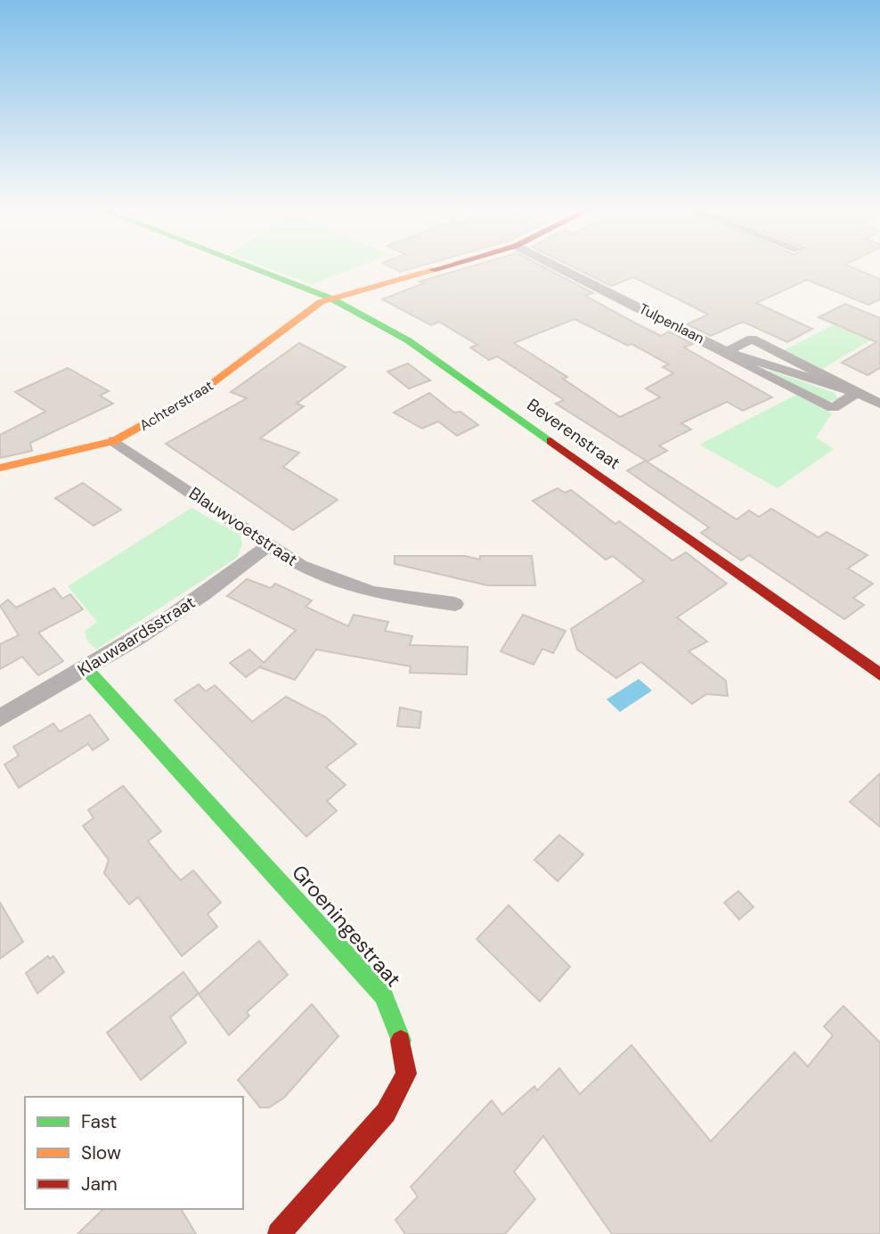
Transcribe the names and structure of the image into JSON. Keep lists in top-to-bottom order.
{
  "streets": {
    "street": [
      "Tulpenlaan",
      "Achterstraat",
      "Beverenstraat",
      "Blauwvoetstraat",
      "Klauwaardsstraat",
      "Groeningestraat"
    ]
  },
  "crossings": [
    ["Achterstraat", "Beverenstraat"],
    ["Achterstraat", "Blauwvoetstraat"],
    ["Blauwvoetstraat", "Klauwaardsstraat"],
    ["Klauwaardsstraat", "Groeningestraat"]
  ],
  "legend": ["Fast", "Slow", "Jam"]
}
